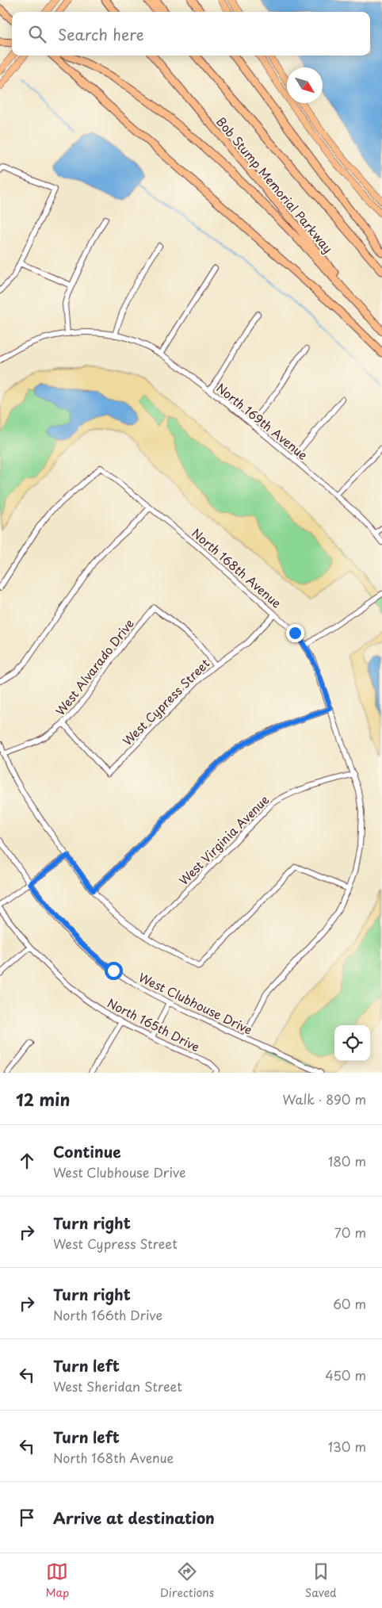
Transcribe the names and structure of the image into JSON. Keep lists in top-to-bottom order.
{
  "streets": {
    "highway": ["Bob Stump Memorial Parkway"],
    "street": [
      "North 169th Avenue",
      "North 168th Avenue",
      "West Alvarado Drive",
      "West Cypress Street",
      "West Virginia Avenue",
      "West Clubhouse Drive",
      "North 165th Drive"
    ]
  },
  "crossings": [
    ["North 168th Avenue", "West Cypress Street"],
    ["North 168th Avenue", "West Virginia Avenue"],
    ["North 168th Avenue", "West Clubhouse Drive"],
    ["West Alvarado Drive", "West Cypress Street"]
  ],
  "north": "bottom right",
  "page": {
    "search": "Search here",
    "heading": ["12 min", "Walk · 890 m"],
    "list": [
      ["Continue", "West Clubhouse Drive", "180 m"],
      ["Turn right", "West Cypress Street", "70 m"],
      ["Turn right", "North 166th Drive", "60 m"],
      ["Turn left", "West Sheridan Street", "450 m"],
      ["Turn left", "North 168th Avenue", "130 m"],
      "Arrive at destination"
    ],
    "nav": ["Map", "Directions", "Saved"]
  }
}
